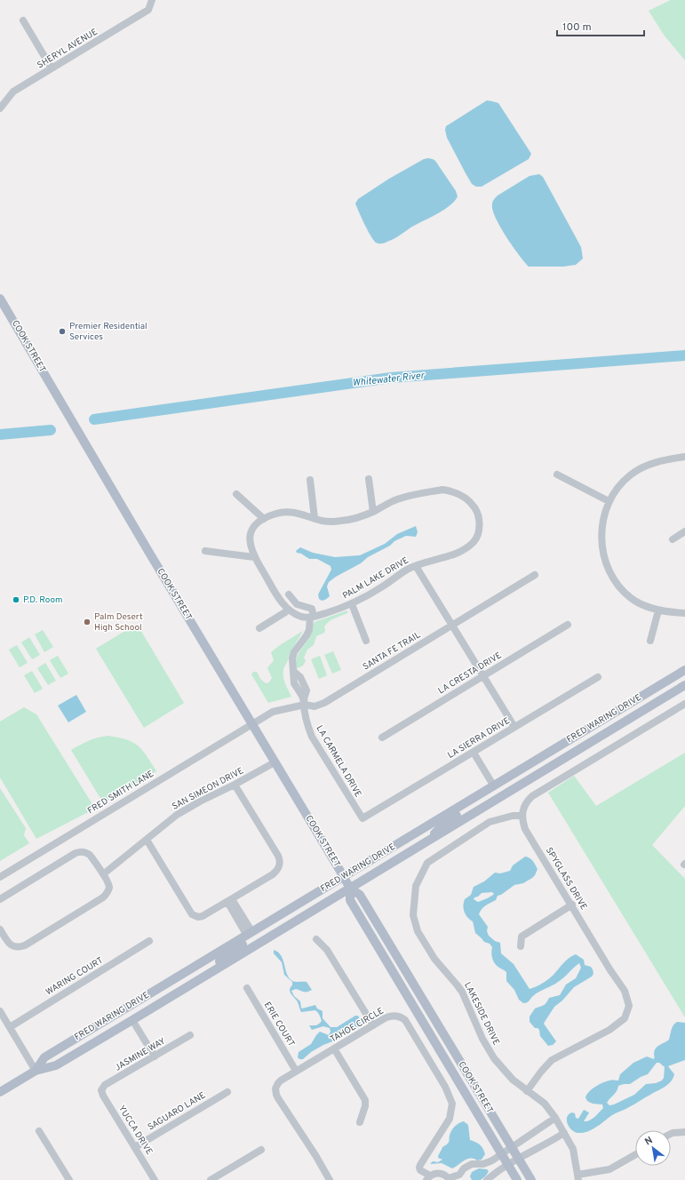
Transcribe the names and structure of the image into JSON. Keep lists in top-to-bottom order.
{
  "streets": {
    "main road": ["COOK STREET", "FRED WARING DRIVE"],
    "street": [
      "SHERYL AVENUE",
      "PALM LAKE DRIVE",
      "SANTA FE TRAIL",
      "LA CRESTA DRIVE",
      "LA SIERRA DRIVE",
      "LA CARMELA DRIVE",
      "SAN SIMEON DRIVE",
      "FRED SMITH LANE",
      "SPYGLASS DRIVE",
      "WARING COURT",
      "LAKESIDE DRIVE",
      "ERIE COURT",
      "TAHOE CIRCLE",
      "JASMINE WAY",
      "SAGUARO LANE",
      "YUCCA DRIVE"
    ]
  },
  "crossings": [
    ["COOK STREET", "SANTA FE TRAIL"],
    ["COOK STREET", "FRED WARING DRIVE"],
    ["COOK STREET", "SAN SIMEON DRIVE"],
    ["COOK STREET", "FRED SMITH LANE"],
    ["PALM LAKE DRIVE", "LA CARMELA DRIVE"],
    ["SANTA FE TRAIL", "LA CARMELA DRIVE"],
    ["SANTA FE TRAIL", "FRED SMITH LANE"],
    ["LA SIERRA DRIVE", "LA CARMELA DRIVE"],
    ["SPYGLASS DRIVE", "LAKESIDE DRIVE"],
    ["ERIE COURT", "TAHOE CIRCLE"],
    ["JASMINE WAY", "YUCCA DRIVE"],
    ["SAGUARO LANE", "YUCCA DRIVE"]
  ],
  "water": ["Whitewater River"],
  "places": ["Premier Residential Services", "P.D. Room", "Palm Desert High School"],
  "scale_bar": "100 m",
  "north": "top left"
}
